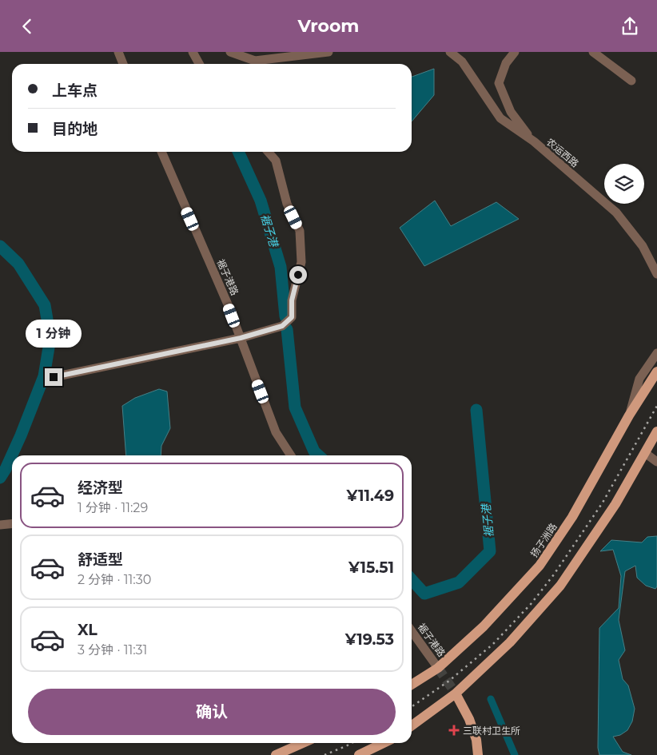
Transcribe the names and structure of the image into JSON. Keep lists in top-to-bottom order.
{
  "streets": {
    "main road": ["扬子洲路"],
    "street": ["农运西路", "裾子港路"]
  },
  "crossings": [
    ["裾子港路", "扬子洲路"]
  ],
  "water": ["裾子港"],
  "places": {
    "health": ["三联村卫生所"]
  },
  "page": {
    "header": "Vroom",
    "banner": ["上车点", "目的地"],
    "bubble": "1 分钟",
    "list": [
      {
        "name": "经济型",
        "note": "1 分钟 · 11:29",
        "value": "¥11.49"
      },
      {
        "name": "舒适型",
        "note": "2 分钟 · 11:30",
        "value": "¥15.51"
      },
      {
        "name": "XL",
        "note": "3 分钟 · 11:31",
        "value": "¥19.53"
      }
    ],
    "buttons": "确认"
  }
}
